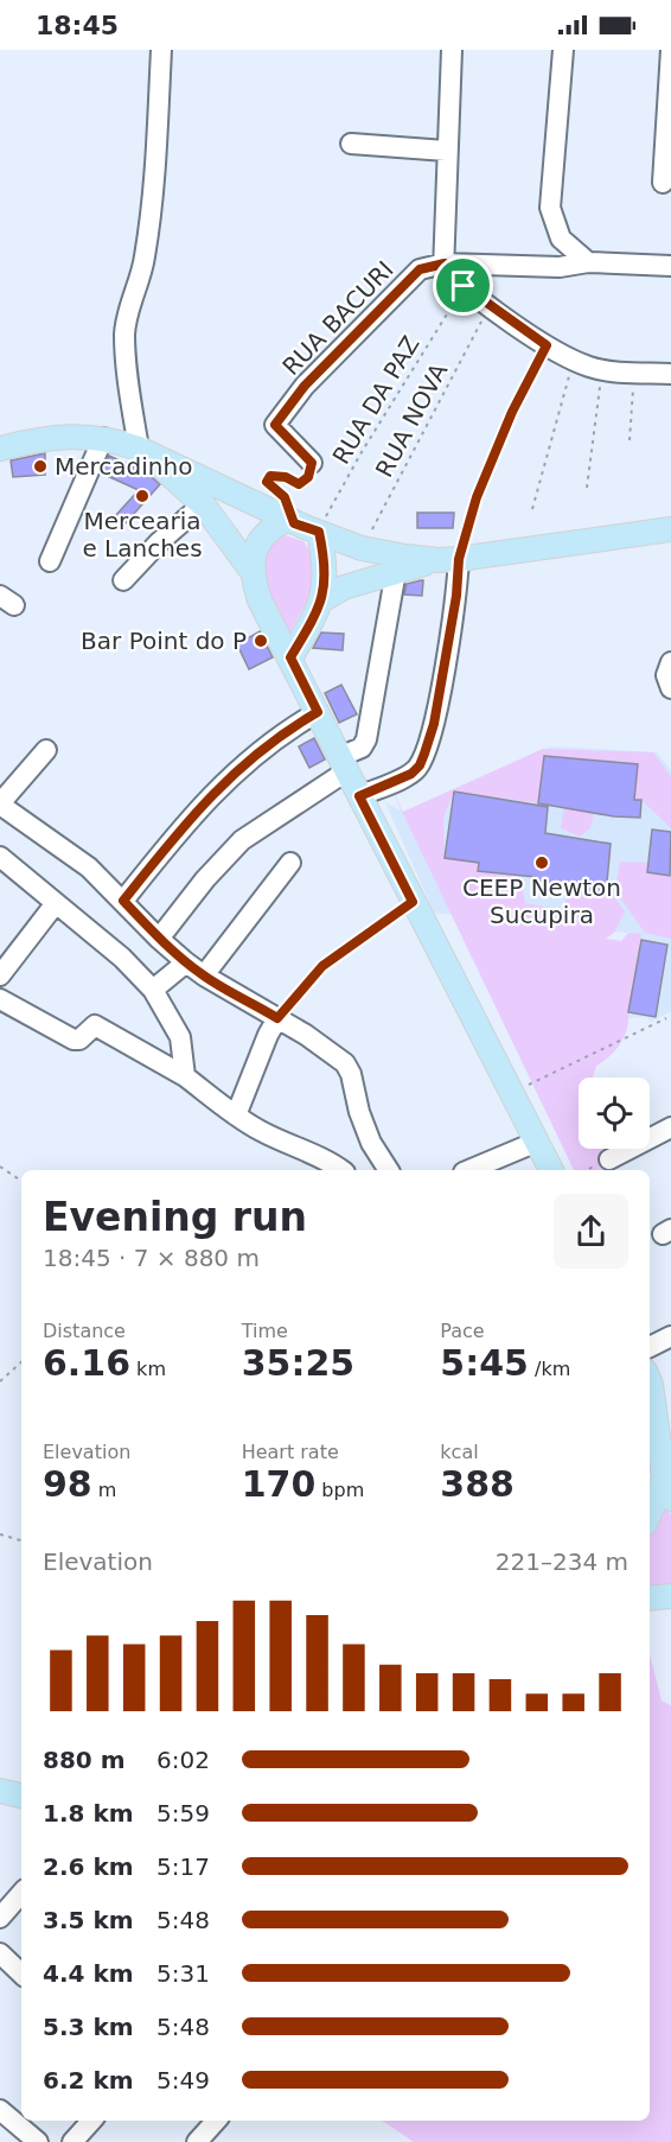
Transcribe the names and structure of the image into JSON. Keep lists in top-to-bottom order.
{
  "streets": {
    "street": ["RUA BACURI"],
    "path": ["RUA DA PAZ", "RUA NOVA"]
  },
  "places": [
    "Mercadinho",
    "Mercearia e Lanches",
    "Bar Point do P",
    "CEEP Newton Sucupira"
  ],
  "page": {
    "status": "18:45",
    "heading": ["Evening run", "18:45 · 7 × 880 m"],
    "stats": [
      ["Distance", "6.16 km"],
      ["Time", "35:25"],
      ["Pace", "5:45 /km"],
      ["Elevation", "98 m"],
      ["Heart rate", "170 bpm"],
      ["kcal", "388"]
    ],
    "chart": ["Elevation", "221–234 m"],
    "list": [
      {
        "name": "880 m",
        "note": "6:02"
      },
      {
        "name": "1.8 km",
        "note": "5:59"
      },
      {
        "name": "2.6 km",
        "note": "5:17"
      },
      {
        "name": "3.5 km",
        "note": "5:48"
      },
      {
        "name": "4.4 km",
        "note": "5:31"
      },
      {
        "name": "5.3 km",
        "note": "5:48"
      },
      {
        "name": "6.2 km",
        "note": "5:49"
      }
    ]
  }
}
